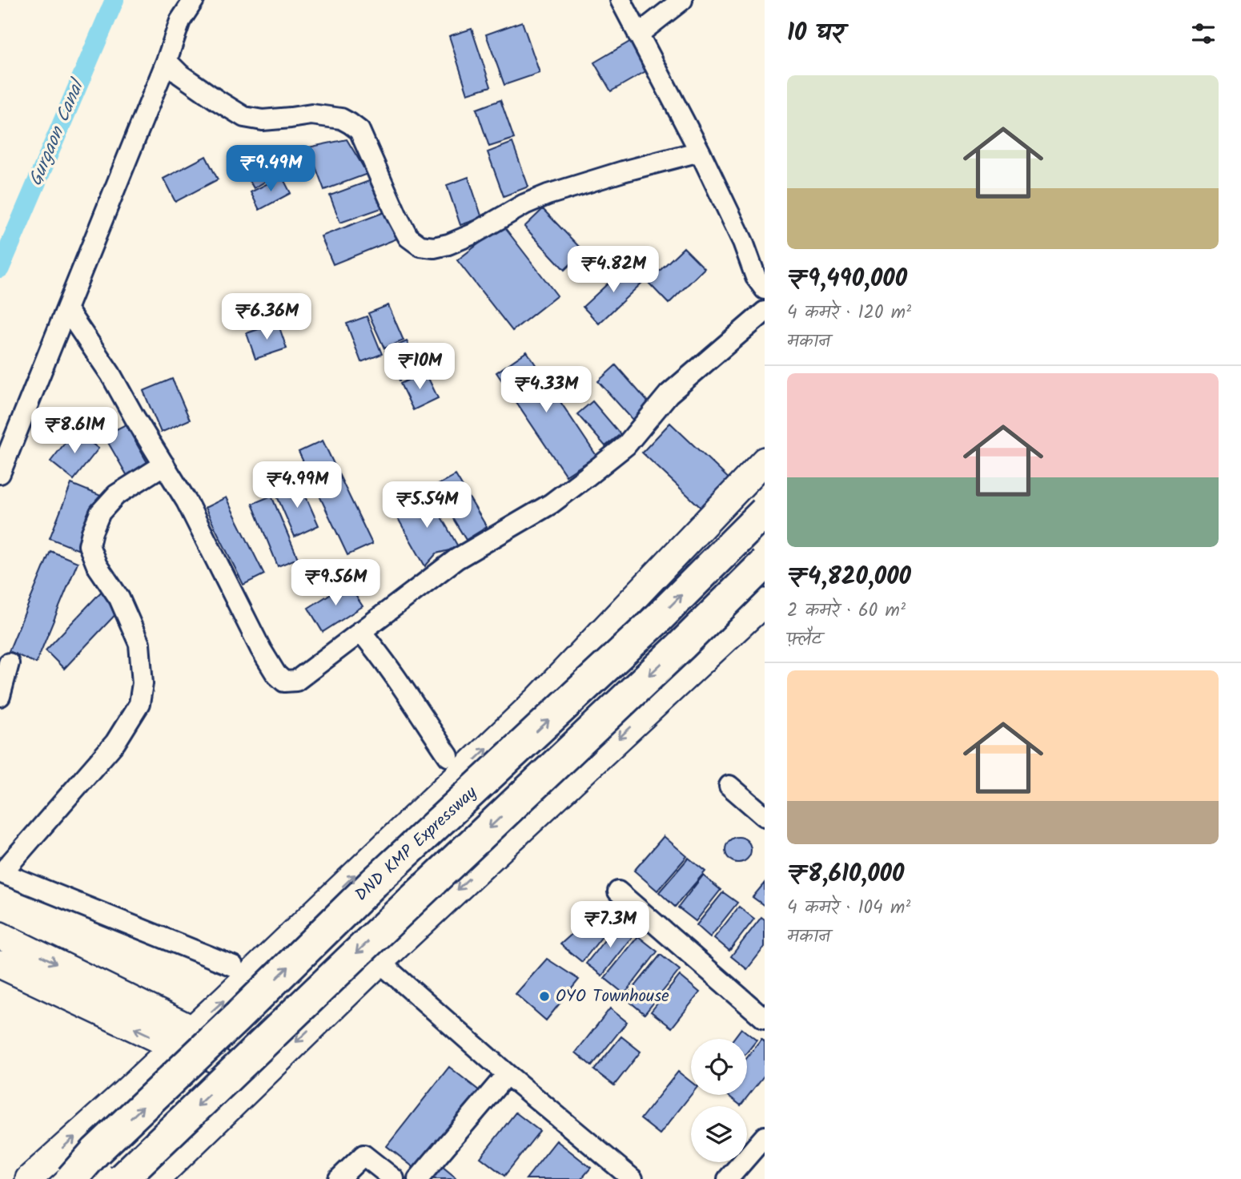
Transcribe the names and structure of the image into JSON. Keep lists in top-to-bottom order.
{
  "streets": {
    "highway": ["DND KMP Expressway"]
  },
  "water": ["Gurgaon Canal"],
  "places": ["OYO Townhouse"],
  "page": {
    "heading": "10 घर",
    "list": [
      {
        "name": "₹9,490,000",
        "note": "4 कमरे · 120 m² · मकान"
      },
      {
        "name": "₹4,820,000",
        "note": "2 कमरे · 60 m² · फ़्लैट"
      },
      {
        "name": "₹8,610,000",
        "note": "4 कमरे · 104 m² · मकान"
      }
    ],
    "price": [
      "₹9.49M",
      "₹4.82M",
      "₹6.36M",
      "₹10M",
      "₹4.33M",
      "₹8.61M",
      "₹4.99M",
      "₹5.54M",
      "₹9.56M",
      "₹7.3M"
    ]
  }
}
